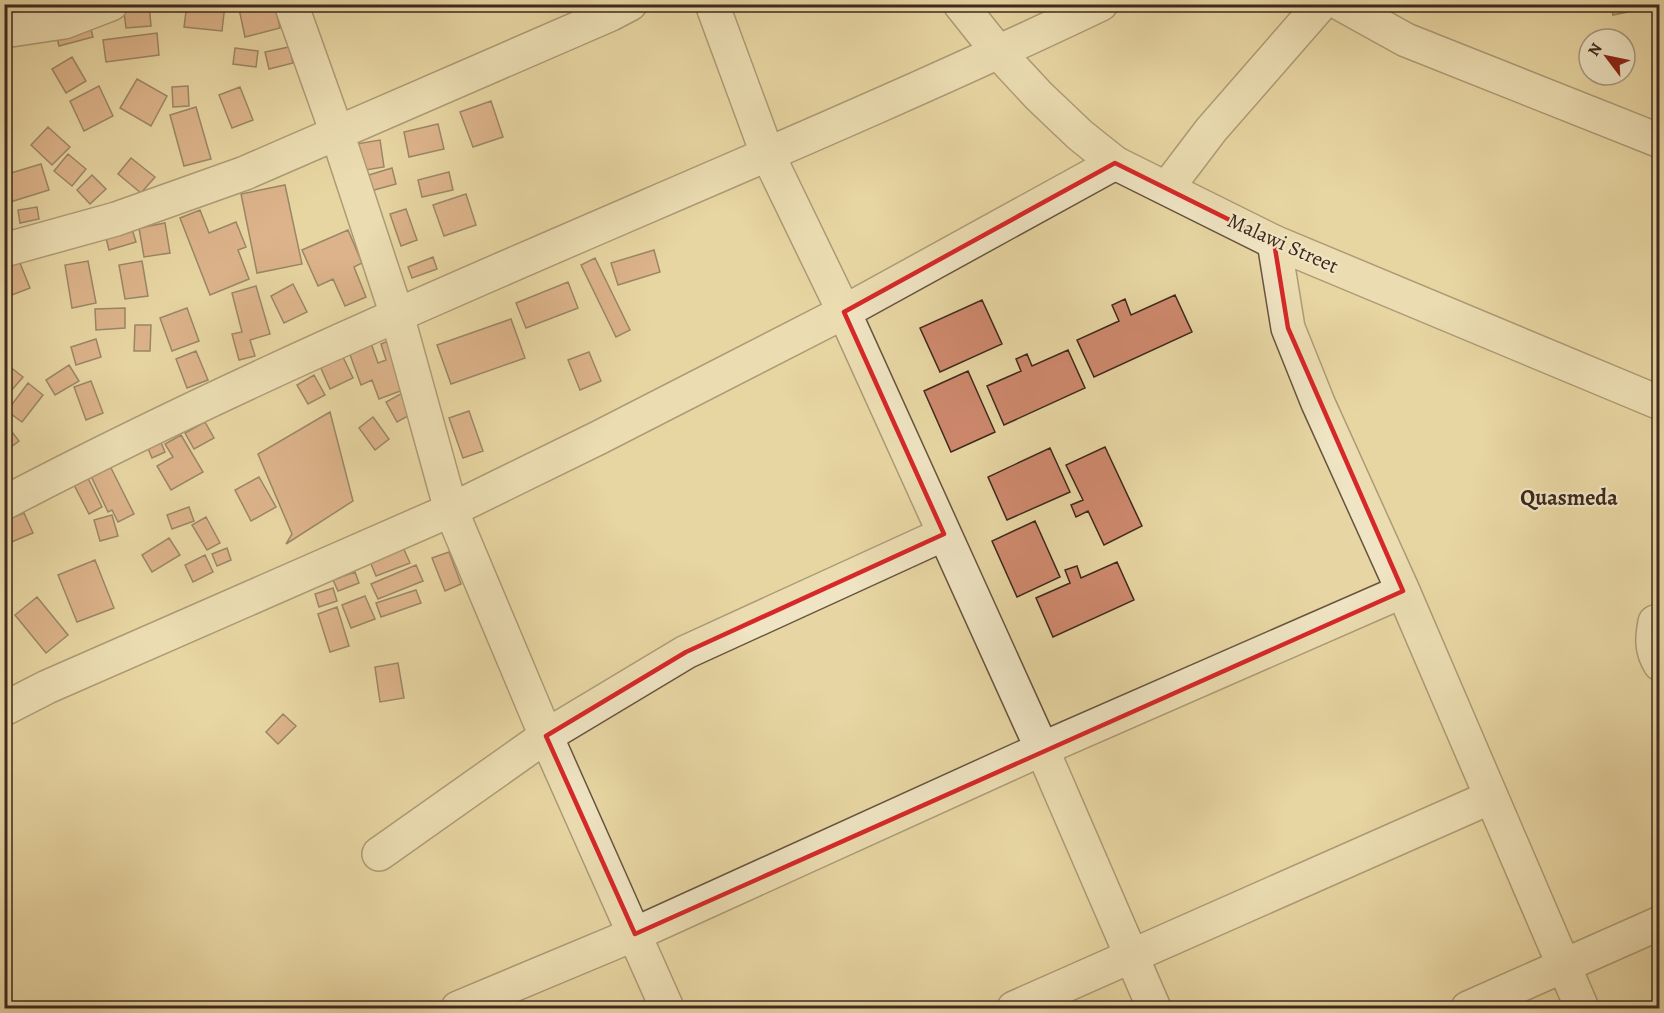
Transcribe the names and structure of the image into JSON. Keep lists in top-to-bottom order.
{
  "streets": {
    "street": ["Malawi Street"]
  },
  "districts": ["Quasmeda"],
  "north": "top left"
}
